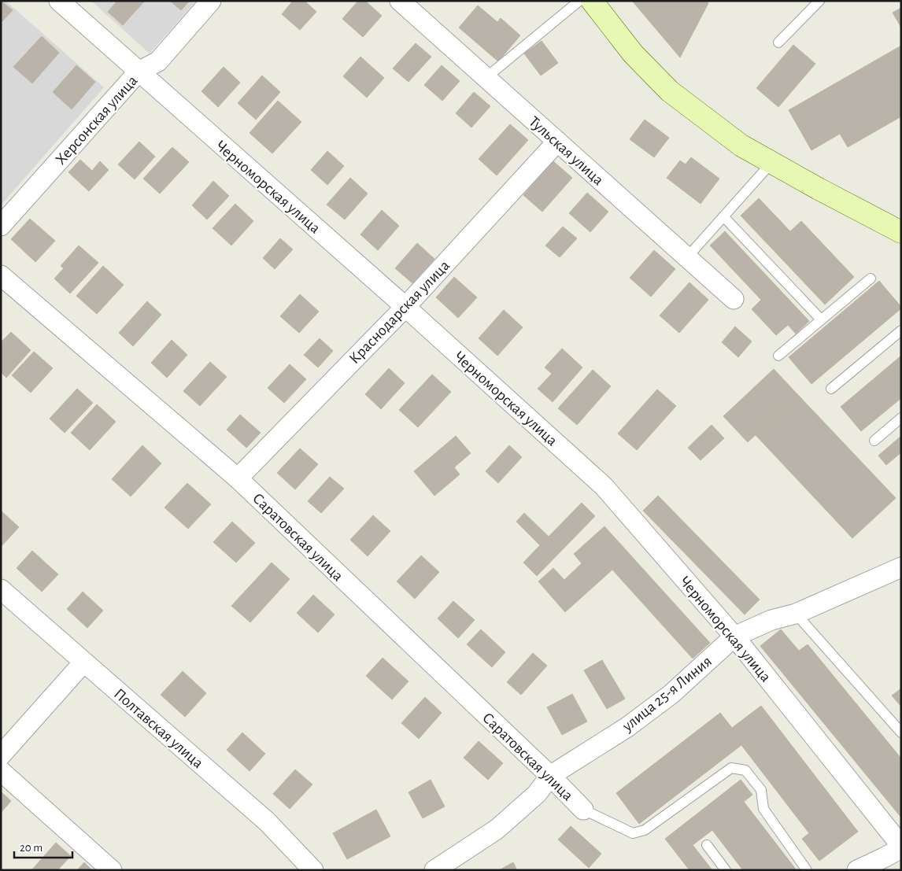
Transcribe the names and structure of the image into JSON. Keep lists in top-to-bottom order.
{
  "streets": {
    "street": [
      "Херсонская улица",
      "Тульская улица",
      "Черноморская улица",
      "Краснодарская улица",
      "Саратовская улица",
      "улица 25-я Линия",
      "Полтавская улица"
    ]
  },
  "crossings": [
    ["Херсонская улица", "Черноморская улица"],
    ["Тульская улица", "Краснодарская улица"],
    ["Черноморская улица", "Краснодарская улица"],
    ["Черноморская улица", "улица 25-я Линия"],
    ["Краснодарская улица", "Саратовская улица"],
    ["Саратовская улица", "улица 25-я Линия"]
  ],
  "scale_bar": "20 m"
}
